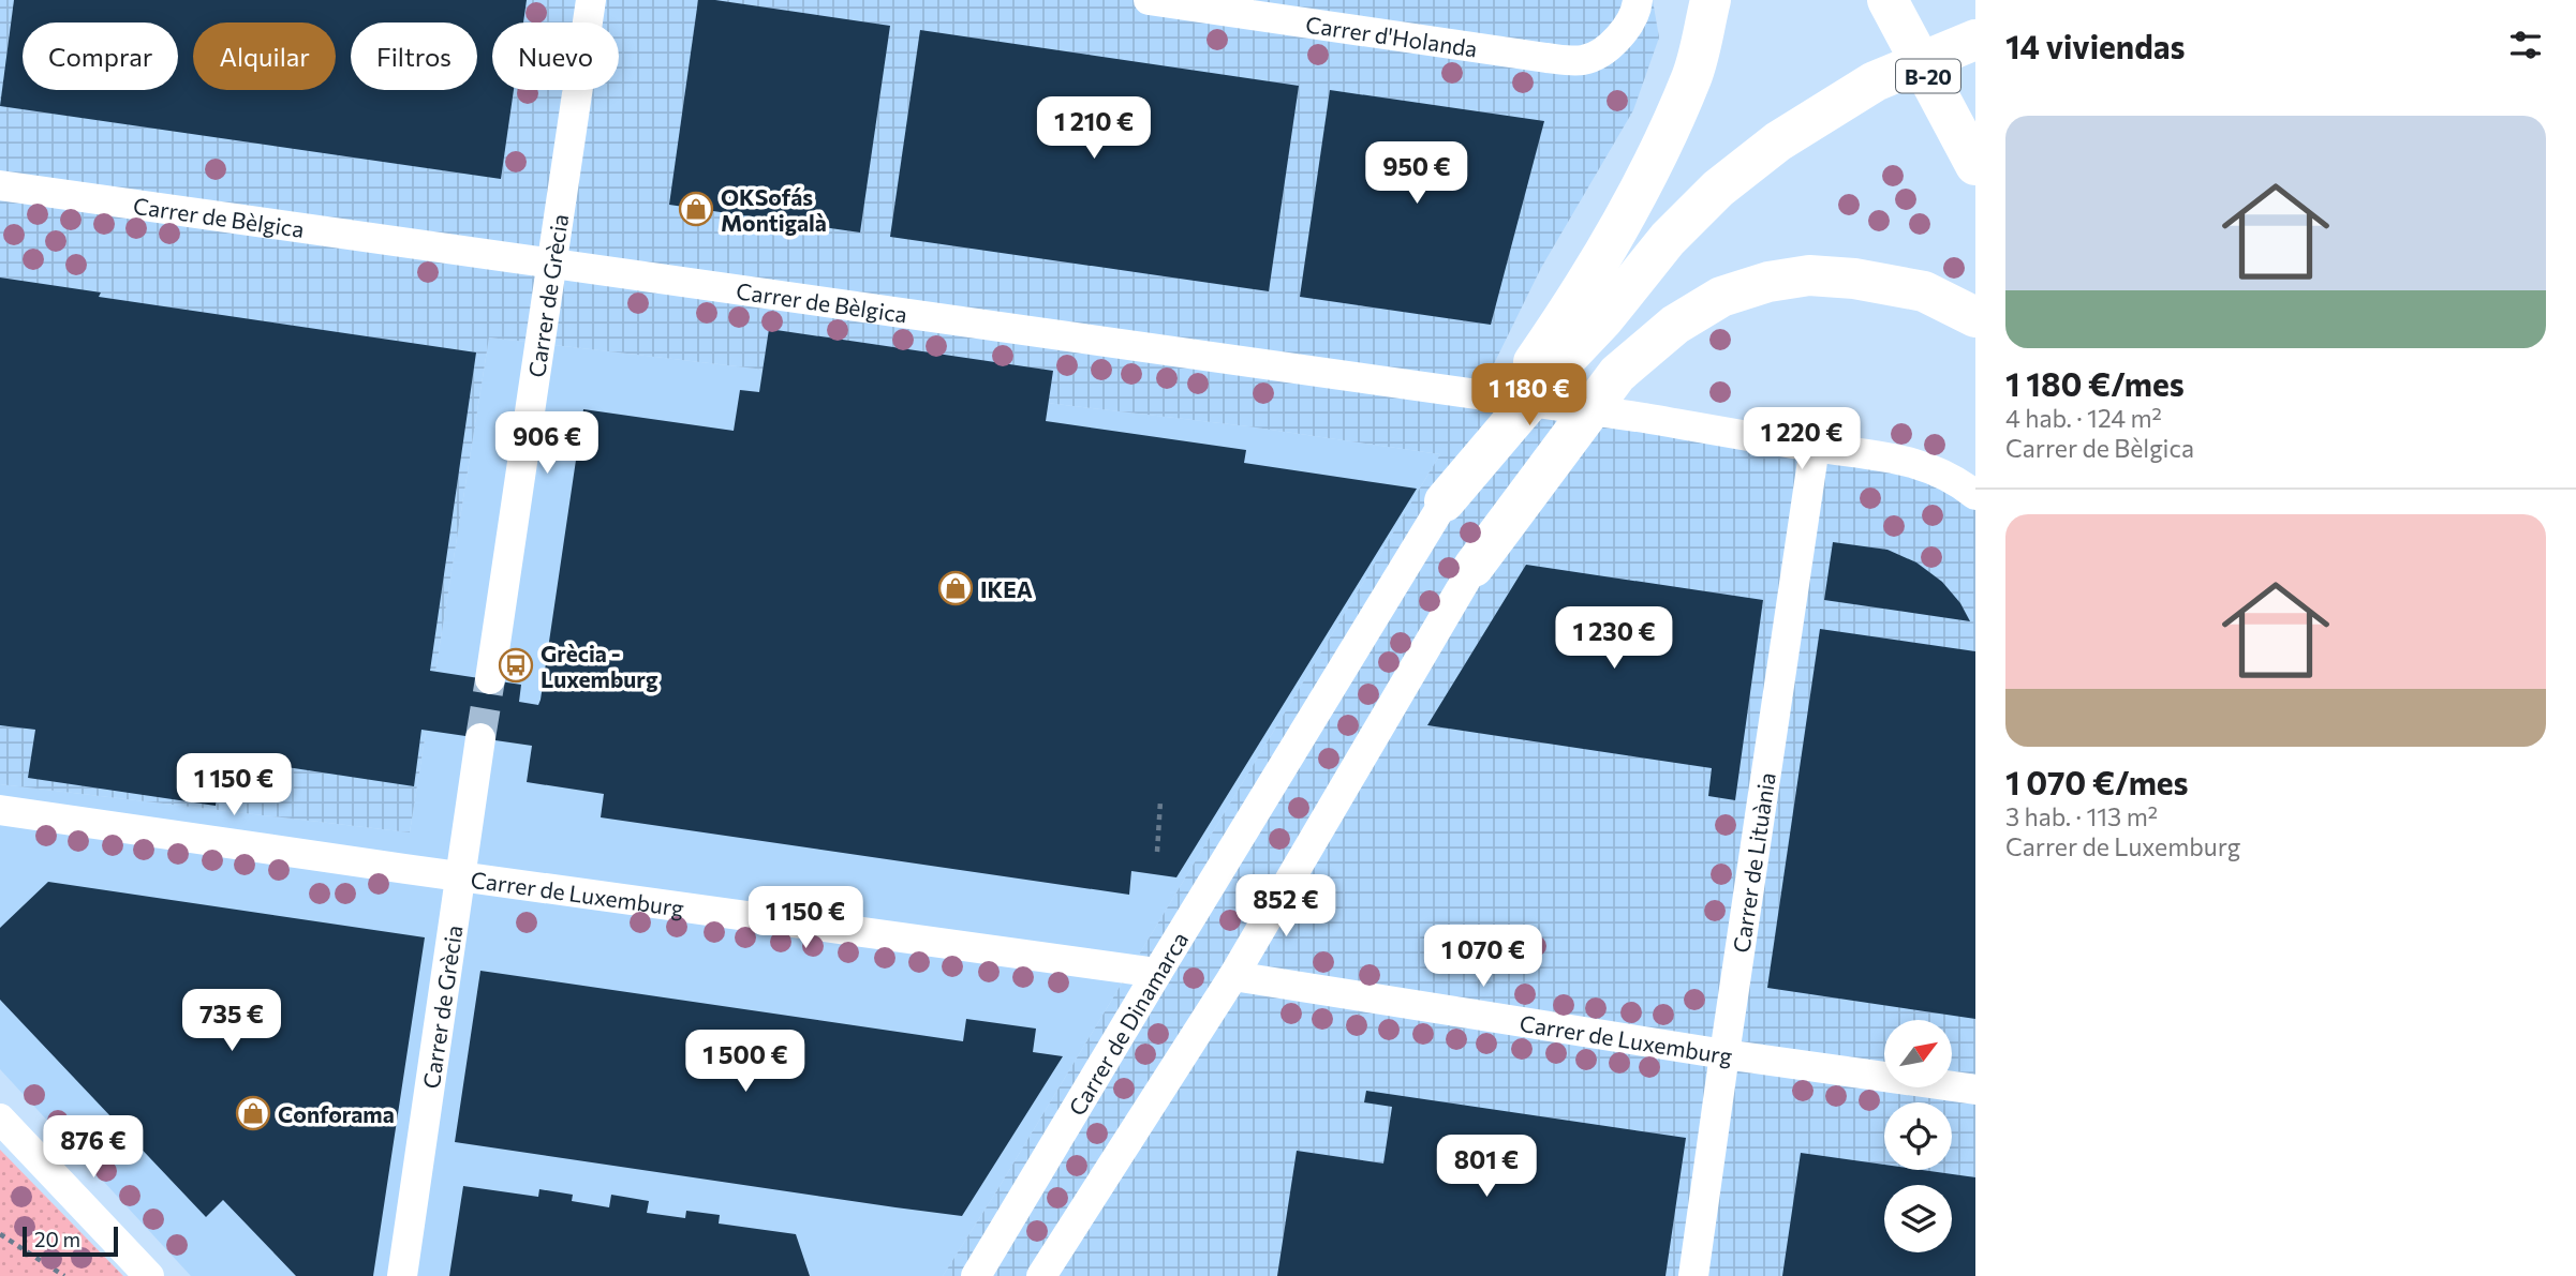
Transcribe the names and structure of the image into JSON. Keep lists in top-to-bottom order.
{
  "streets": {
    "highway": ["B-20"],
    "street": [
      "Carrer d'Holanda",
      "Carrer de Bèlgica",
      "Carrer de Grècia",
      "Carrer de Lituània",
      "Carrer de Luxemburg",
      "Carrer de Dinamarca"
    ]
  },
  "crossings": [
    ["Carrer de Bèlgica", "Carrer de Grècia"],
    ["Carrer de Bèlgica", "Carrer de Lituània"],
    ["Carrer de Grècia", "Carrer de Luxemburg"],
    ["Carrer de Lituània", "Carrer de Luxemburg"],
    ["Carrer de Luxemburg", "Carrer de Dinamarca"]
  ],
  "places": {
    "shop": ["OKSofás Montigalà", "IKEA", "Conforama"],
    "bus stop": ["Grècia - Luxemburg"]
  },
  "scale_bar": "20 m",
  "north": "top right",
  "page": {
    "heading": "14 viviendas",
    "chip": [
      "Comprar",
      "Alquilar",
      "Filtros",
      "Nuevo"
    ],
    "list": [
      {
        "name": "1 180 €/mes",
        "note": "4 hab. · 124 m² · Carrer de Bèlgica"
      },
      {
        "name": "1 070 €/mes",
        "note": "3 hab. · 113 m² · Carrer de Luxemburg"
      }
    ],
    "price": [
      "1 210 €",
      "950 €",
      "1 180 €",
      "1 220 €",
      "906 €",
      "1 230 €",
      "1 150 €",
      "852 €",
      "1 150 €",
      "1 070 €",
      "735 €",
      "1 500 €",
      "876 €",
      "801 €"
    ],
    "scale": "20 m"
  }
}
